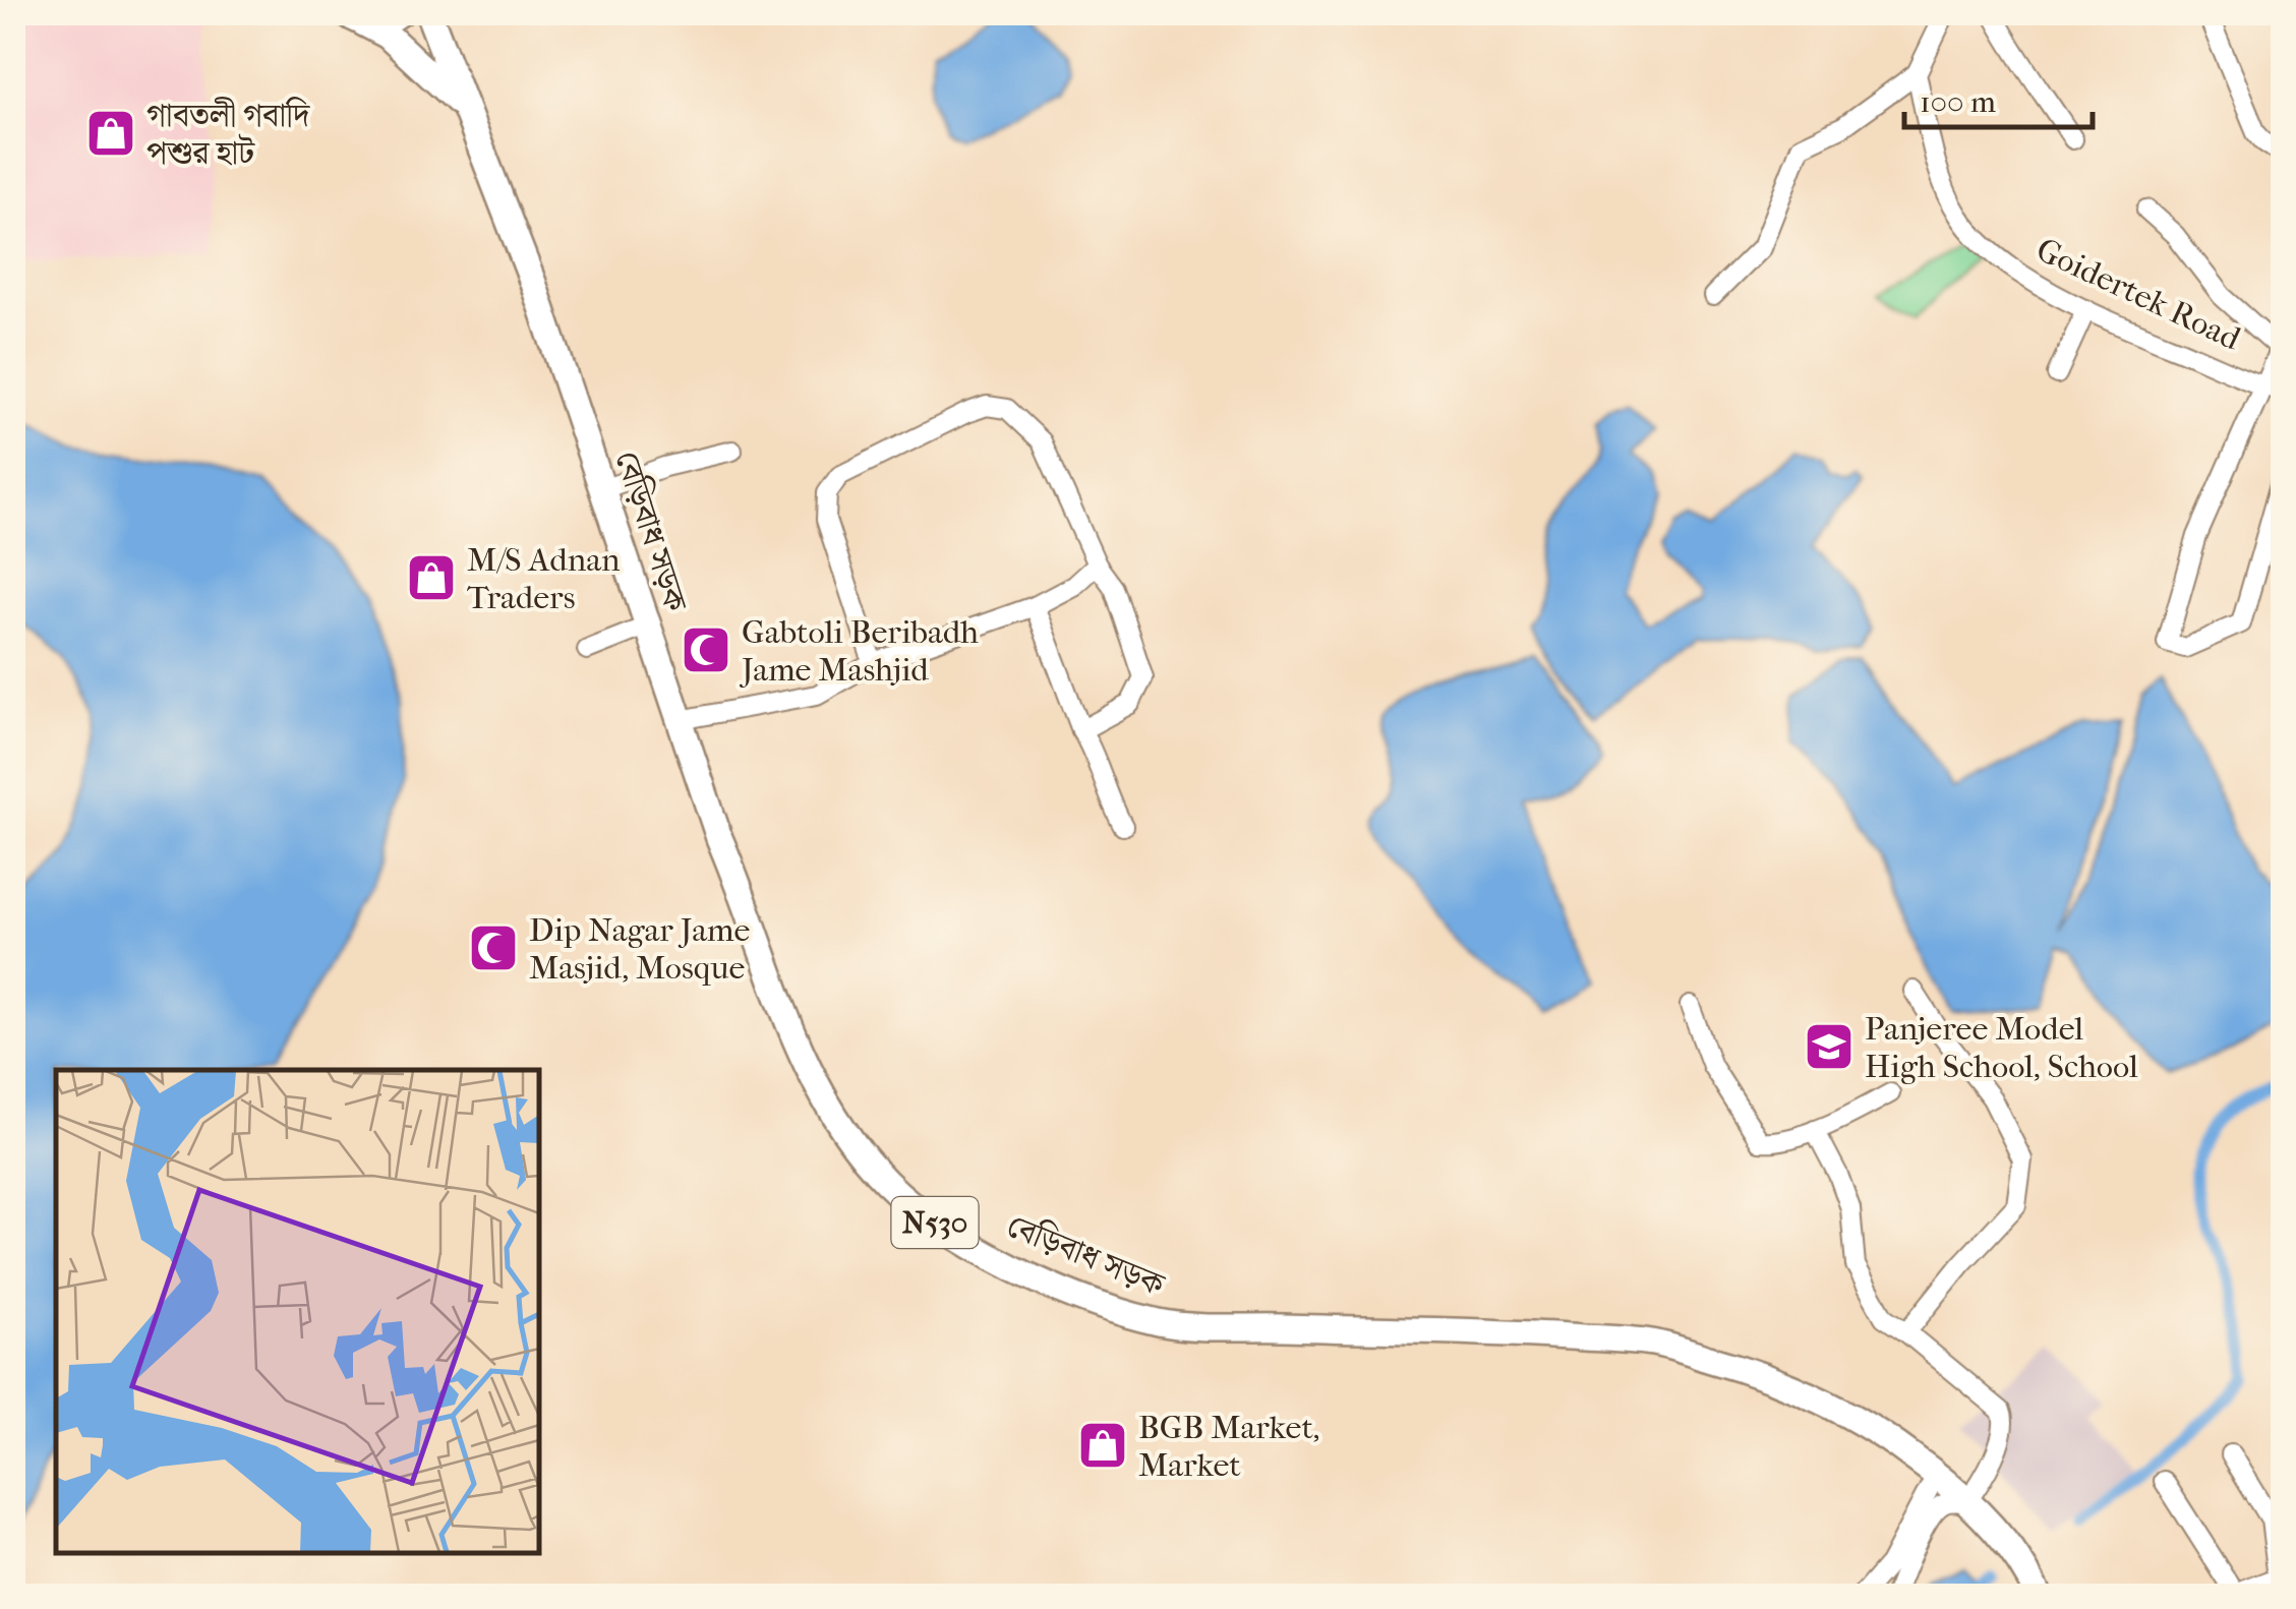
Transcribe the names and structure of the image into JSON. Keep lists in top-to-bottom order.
{
  "streets": {
    "highway": ["বেড়িবাধ সড়ক", "N530"],
    "street": ["Goidertek Road"]
  },
  "places": {
    "shop": ["গাবতলী গবাদি পশুর হাট", "M/S Adnan Traders", "BGB Market, Market"],
    "mosque": ["Gabtoli Beribadh Jame Mashjid", "Dip Nagar Jame Masjid, Mosque"],
    "school or university": ["Panjeree Model High School, School"]
  },
  "scale_bar": "100 m"
}
